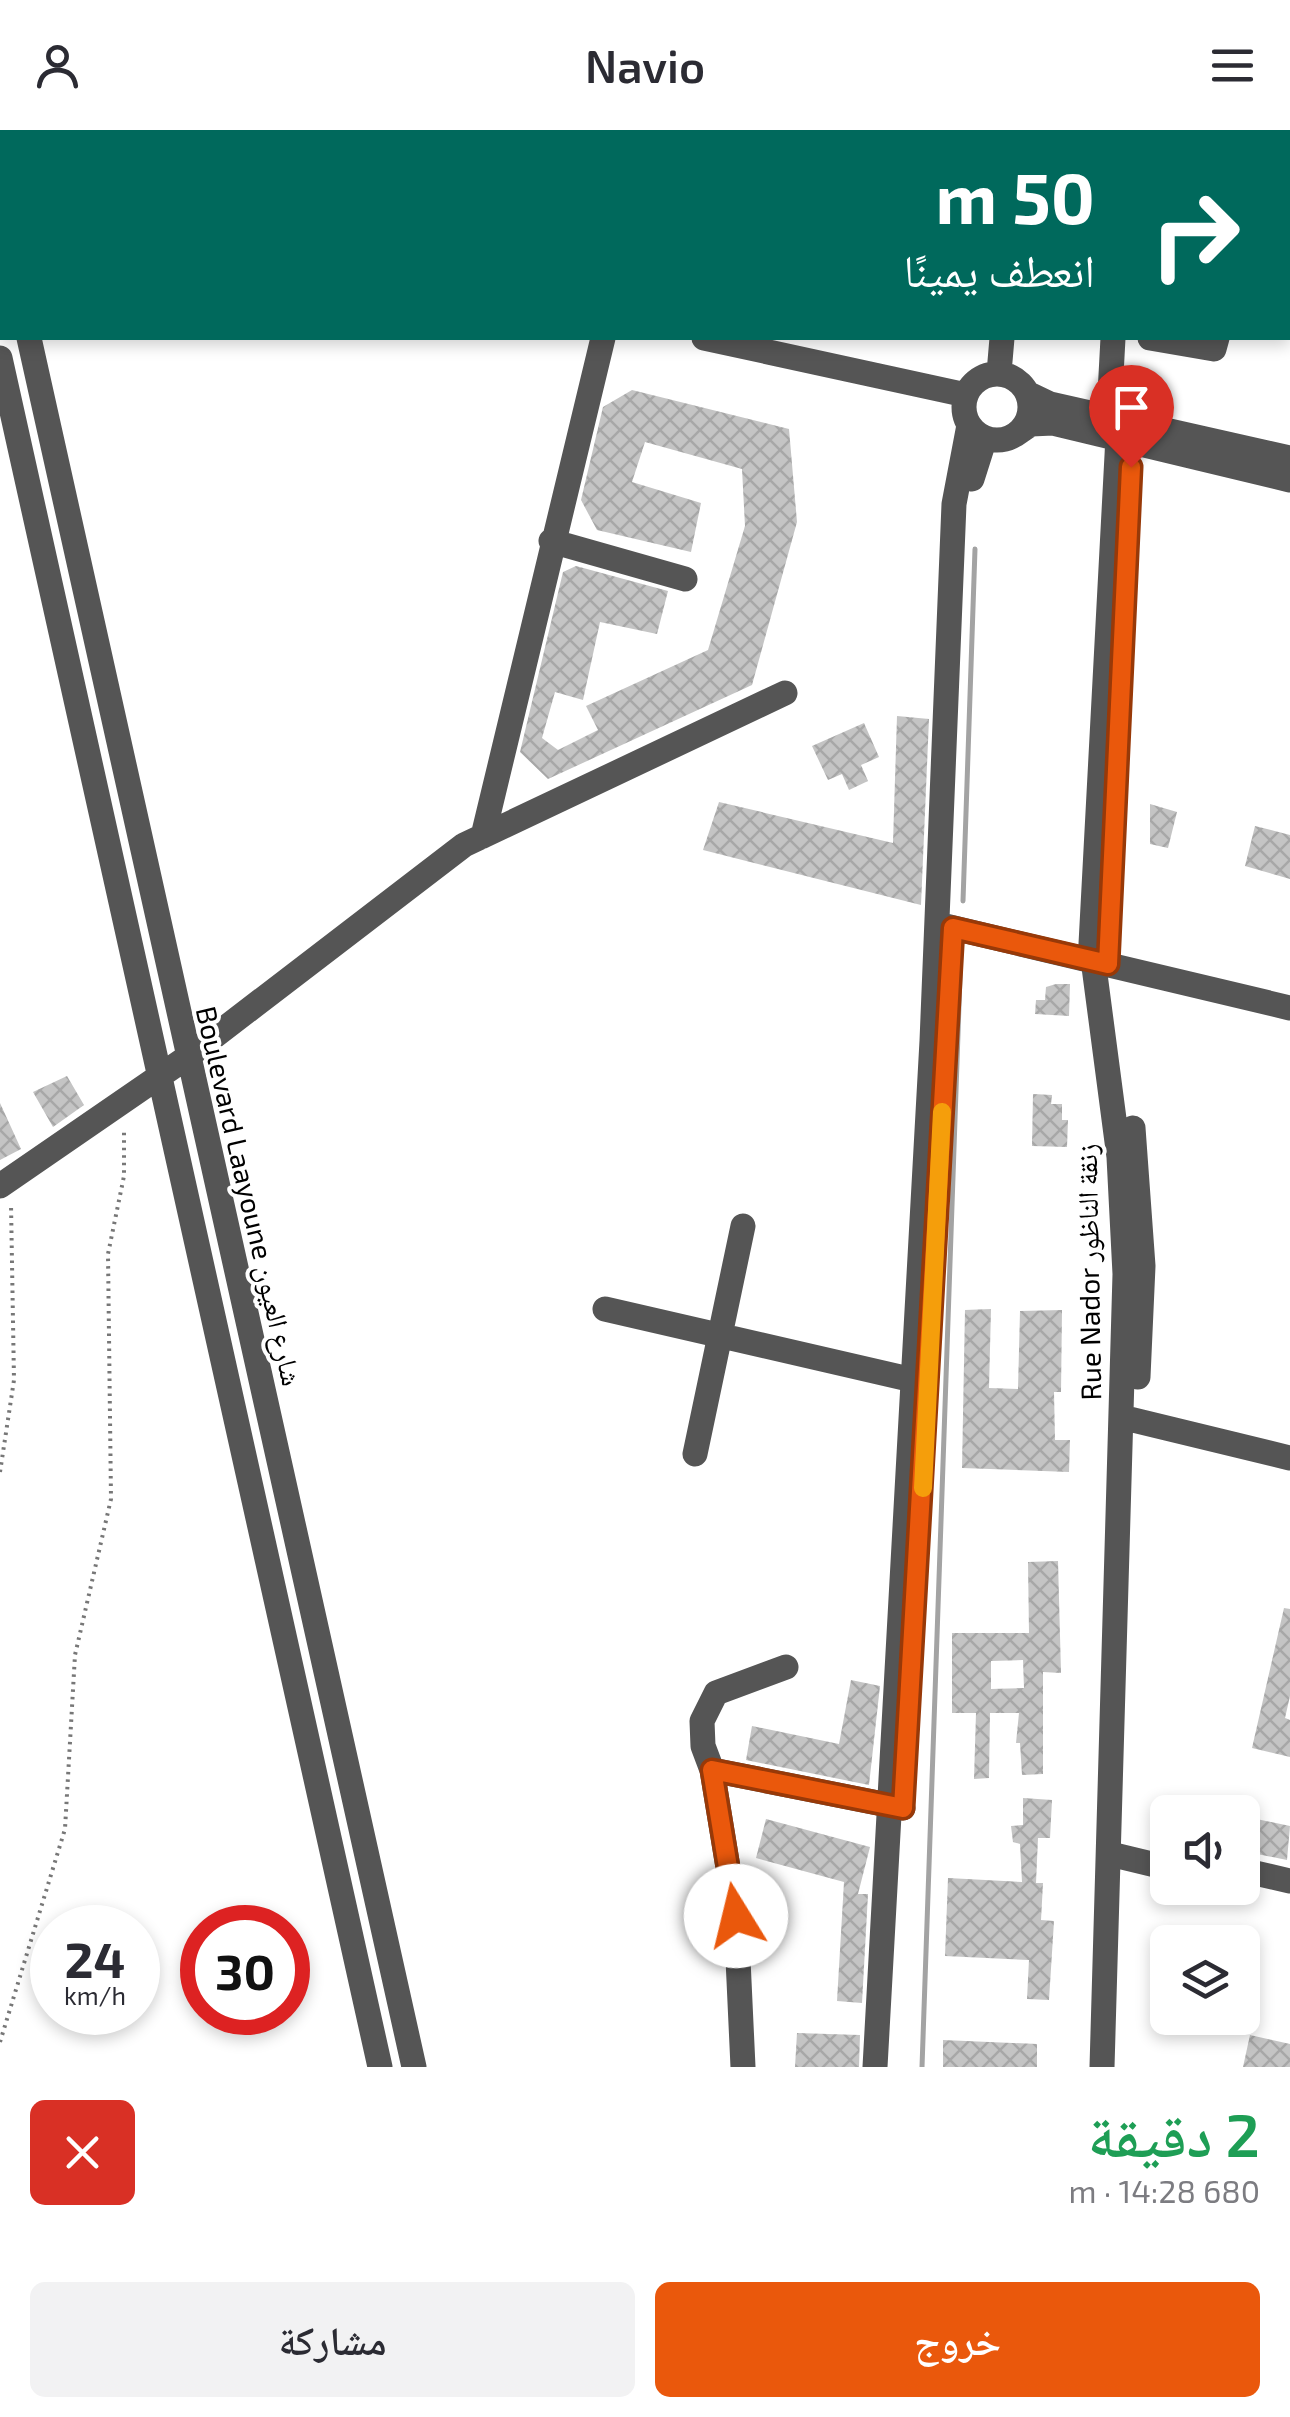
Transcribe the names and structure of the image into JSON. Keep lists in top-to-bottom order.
{
  "streets": {
    "street": ["Boulevard Laayoune شارع العيون", "Rue Nador زنقة الناظور"]
  },
  "page": {
    "header": "Navio",
    "turn": ["50 m", "انعطف يمينًا"],
    "speed": "24 km/h",
    "limit": "30",
    "heading": ["2 دقيقة", "680 m · 14:28"],
    "buttons": ["خروج", "مشاركة"]
  }
}
